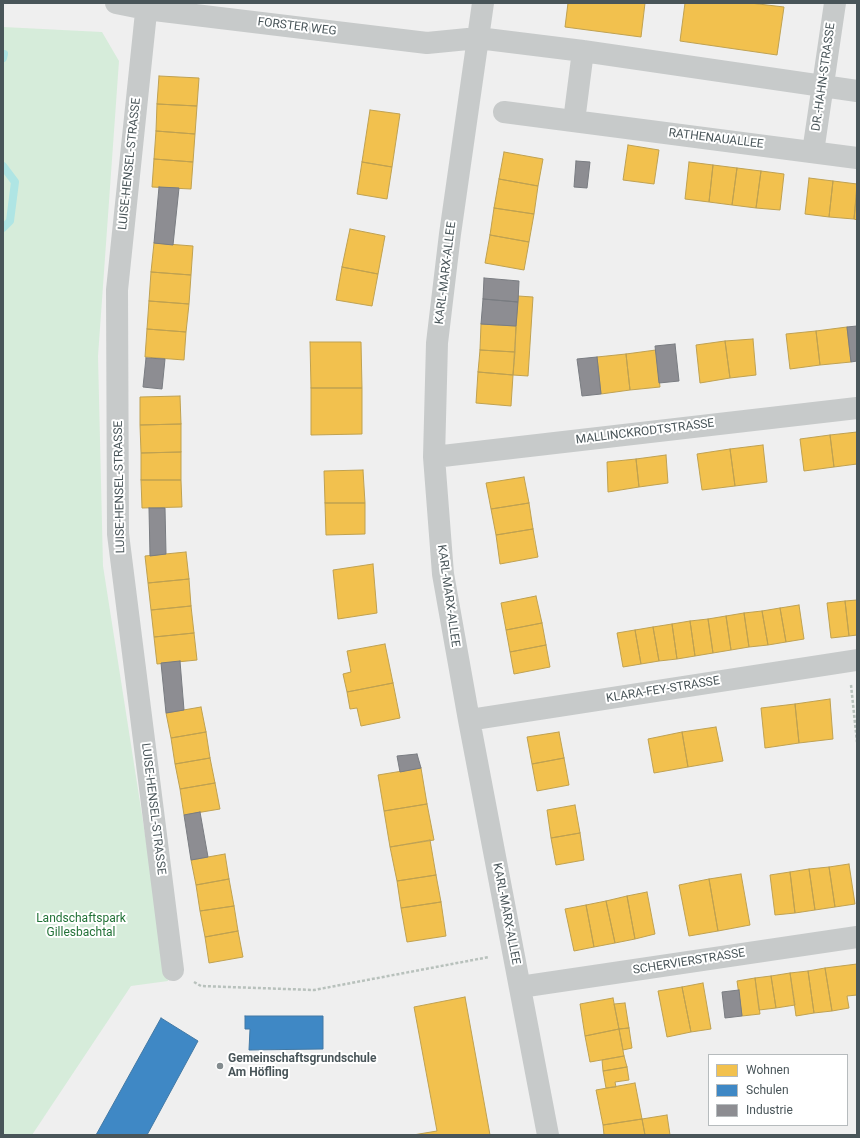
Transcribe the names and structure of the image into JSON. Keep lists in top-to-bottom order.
{
  "streets": {
    "street": [
      "FORSTER WEG",
      "DR.-HAHN-STRASSE",
      "RATHENAUALLEE",
      "LUISE-HENSEL-STRASSE",
      "KARL-MARX-ALLEE",
      "MALLINCKRODTSTRASSE",
      "KLARA-FEY-STRASSE",
      "SCHERVIERSTRASSE"
    ]
  },
  "crossings": [
    ["FORSTER WEG", "LUISE-HENSEL-STRASSE"],
    ["FORSTER WEG", "KARL-MARX-ALLEE"],
    ["DR.-HAHN-STRASSE", "RATHENAUALLEE"],
    ["KARL-MARX-ALLEE", "MALLINCKRODTSTRASSE"],
    ["KARL-MARX-ALLEE", "KLARA-FEY-STRASSE"],
    ["KARL-MARX-ALLEE", "SCHERVIERSTRASSE"]
  ],
  "parks": ["Landschaftspark Gillesbachtal"],
  "places": ["Gemeinschaftsgrundschule Am Höfling"],
  "legend": ["Wohnen", "Schulen", "Industrie"]
}
